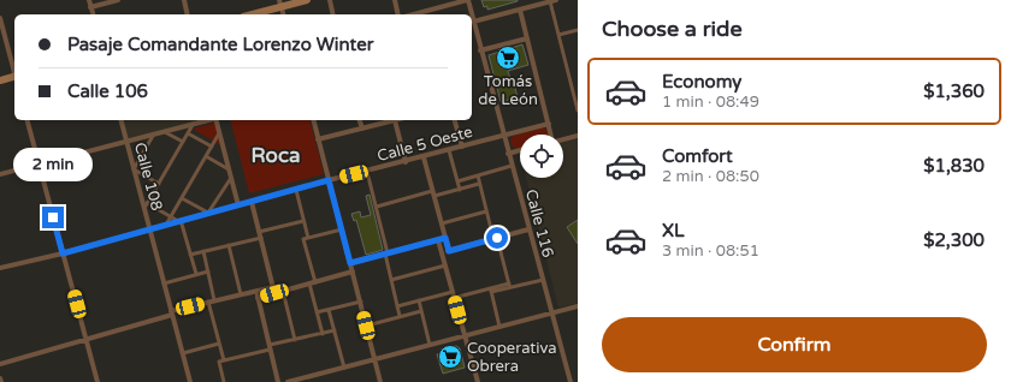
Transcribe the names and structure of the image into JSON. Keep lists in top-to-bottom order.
{
  "streets": {
    "street": ["Calle 5 Oeste", "Calle 108", "Calle 116"]
  },
  "crossings": [
    ["Calle 5 Oeste", "Calle 108"],
    ["Calle 5 Oeste", "Calle 116"]
  ],
  "districts": ["Roca"],
  "places": {
    "supermarket": ["Tomás de León", "Cooperativa Obrera"]
  },
  "page": {
    "heading": "Choose a ride",
    "banner": ["Pasaje Comandante Lorenzo Winter", "Calle 106"],
    "list": [
      {
        "name": "Economy",
        "note": "1 min · 08:49",
        "value": "$1,360"
      },
      {
        "name": "Comfort",
        "note": "2 min · 08:50",
        "value": "$1,830"
      },
      {
        "name": "XL",
        "note": "3 min · 08:51",
        "value": "$2,300"
      }
    ],
    "bubble": "2 min",
    "buttons": "Confirm"
  }
}
